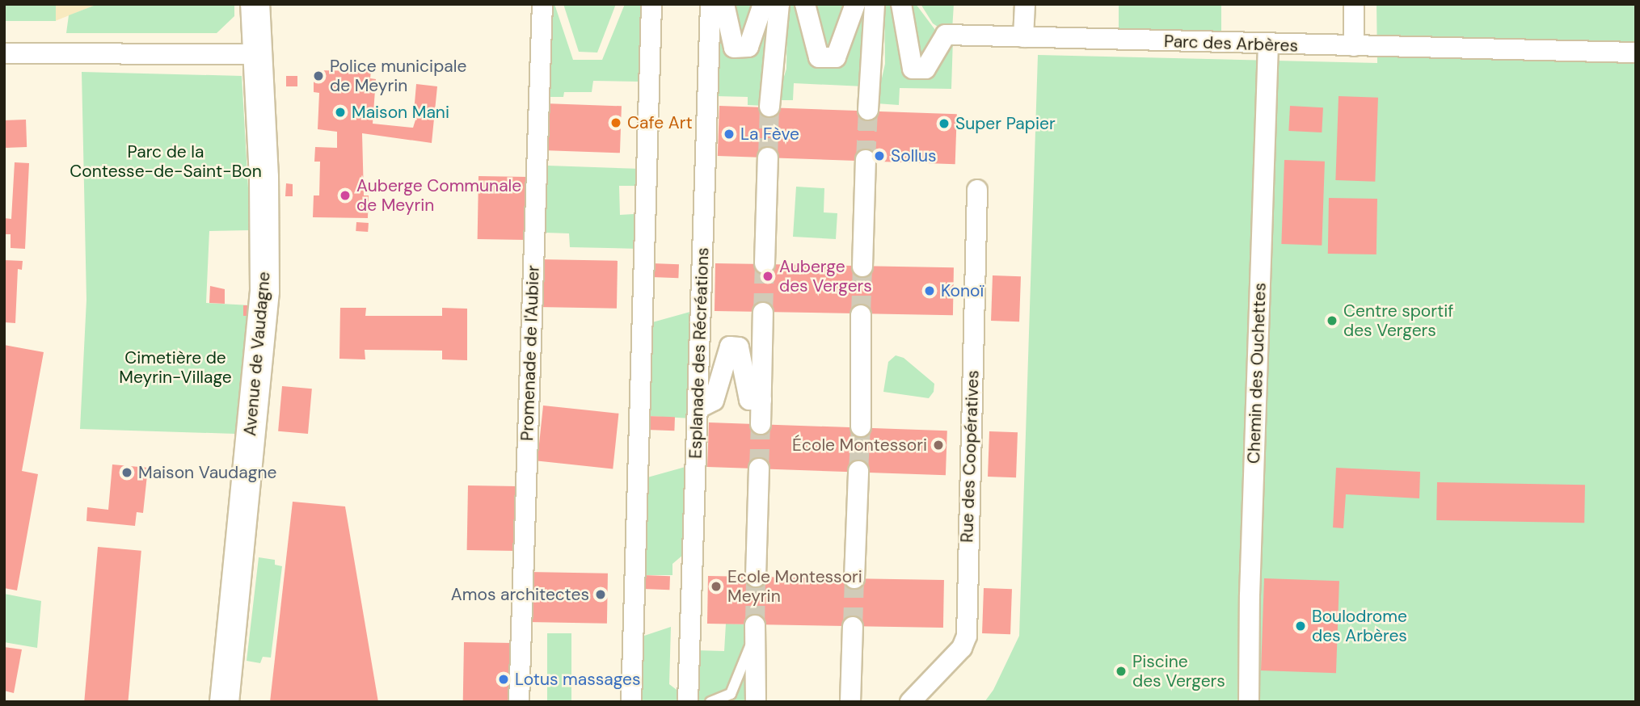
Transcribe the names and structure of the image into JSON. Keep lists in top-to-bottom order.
{
  "streets": {
    "street": [
      "Parc des Arbères",
      "Promenade de l'Aubier",
      "Esplanade des Récréations",
      "Avenue de Vaudagne",
      "Chemin des Ouchettes",
      "Rue des Coopératives"
    ]
  },
  "crossings": [
    ["Parc des Arbères", "Chemin des Ouchettes"]
  ],
  "parks": ["Parc de la Contesse-de-Saint-Bon", "Cimetière de Meyrin-Village"],
  "places": [
    "Police municipale de Meyrin",
    "Maison Mani",
    "Cafe Art",
    "Super Papier",
    "La Fève",
    "Sollus",
    "Auberge Communale de Meyrin",
    "Auberge des Vergers",
    "Konoï",
    "Centre sportif des Vergers",
    "École Montessori",
    "Maison Vaudagne",
    "Ecole Montessori Meyrin",
    "Amos architectes",
    "Boulodrome des Arbères",
    "Piscine des Vergers",
    "Lotus massages"
  ]
}
